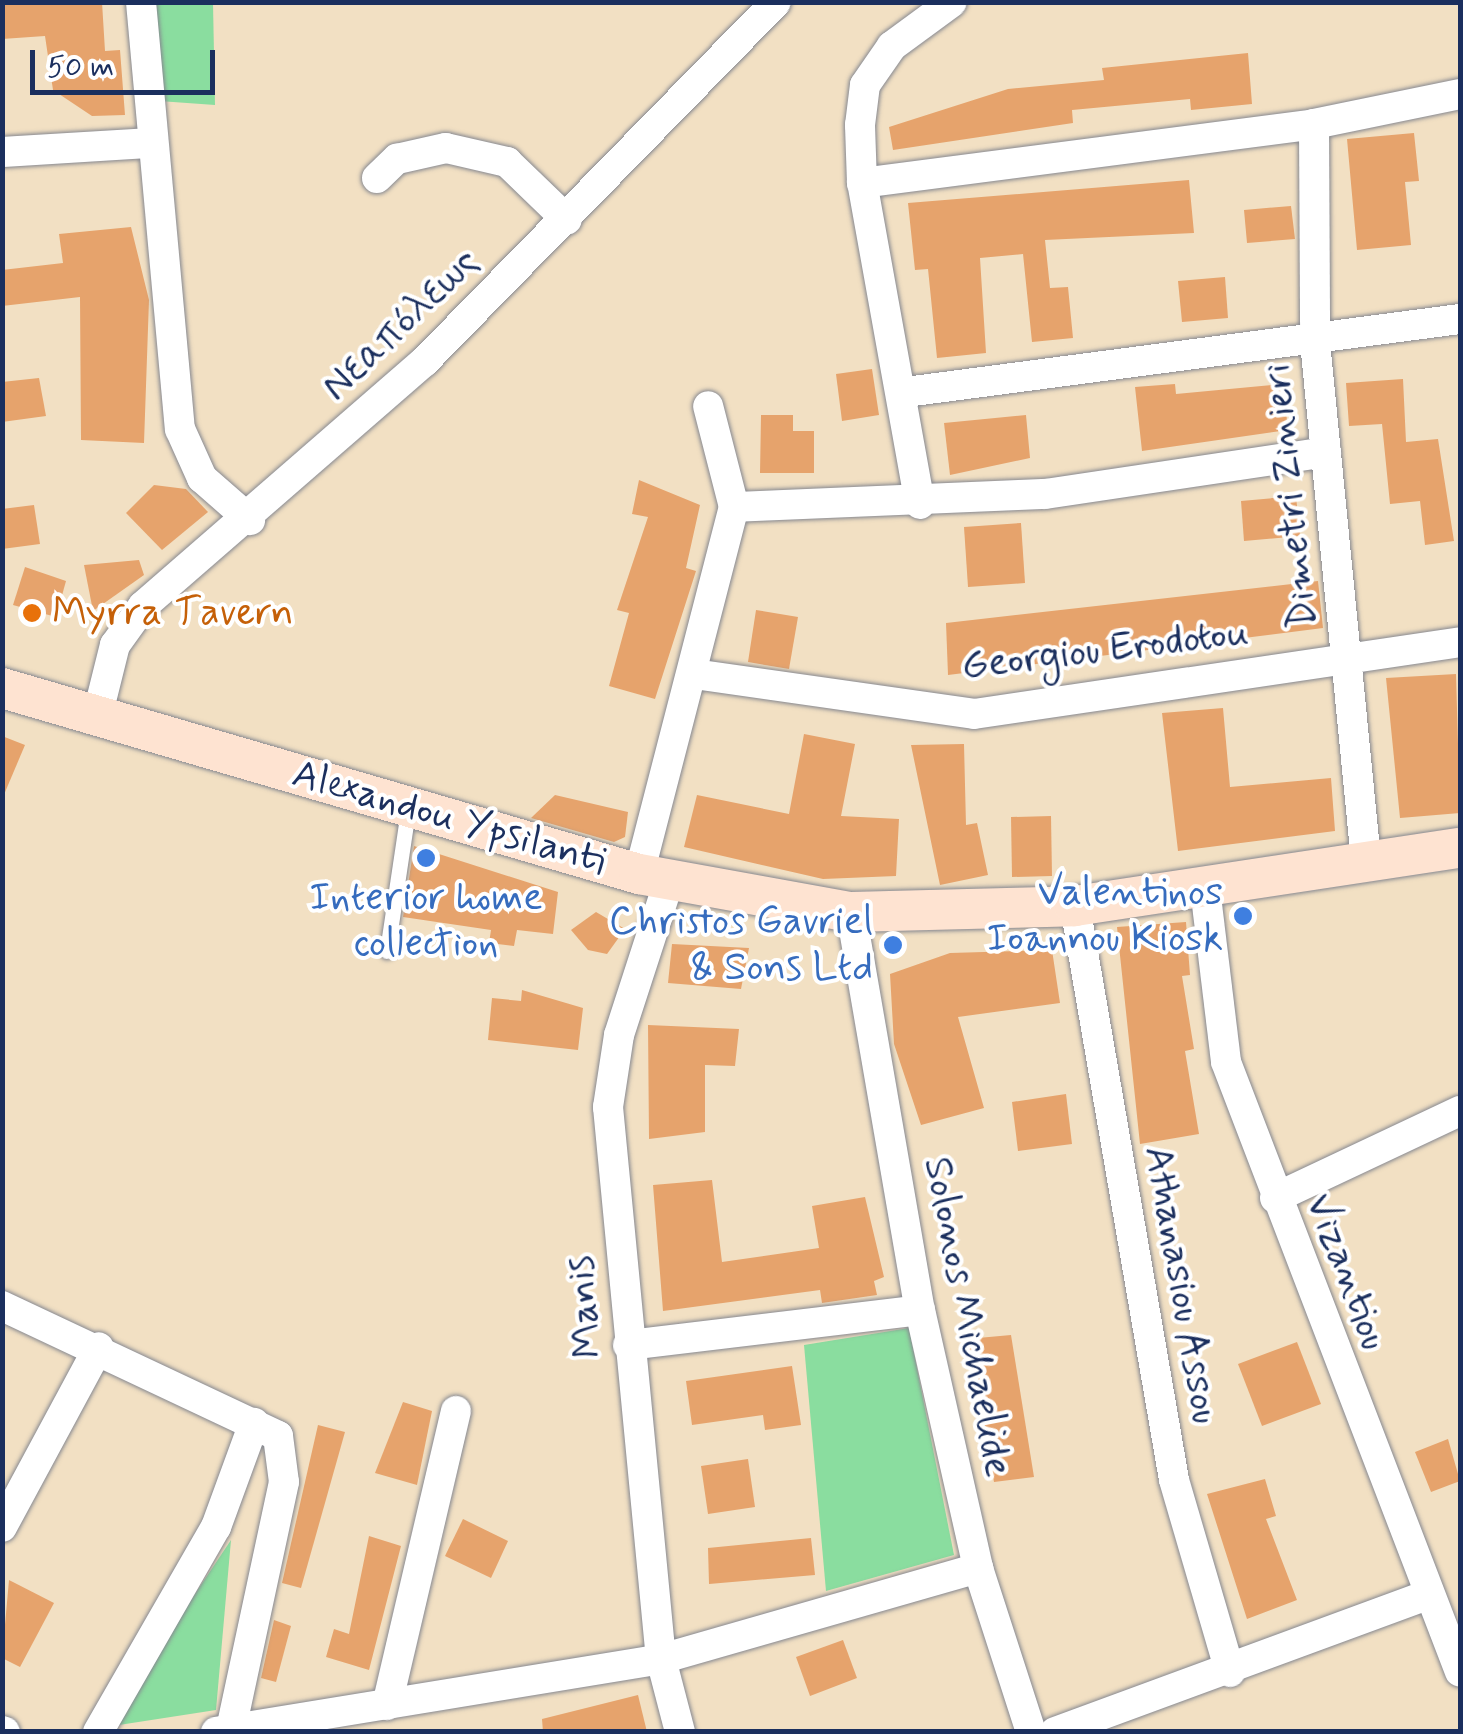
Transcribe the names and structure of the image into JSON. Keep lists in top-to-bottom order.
{
  "streets": {
    "main road": ["Alexandou Ypsilanti"],
    "street": [
      "Νεαπόλεως",
      "Dimetri Zinieri",
      "Georgiou Erodotou",
      "Vizantiou",
      "Athanasiou Assou",
      "Manis",
      "Solonos Michaelide"
    ]
  },
  "crossings": [
    ["Νεαπόλεως", "Alexandou Ypsilanti"],
    ["Dimetri Zinieri", "Georgiou Erodotou"],
    ["Dimetri Zinieri", "Alexandou Ypsilanti"],
    ["Georgiou Erodotou", "Manis"],
    ["Alexandou Ypsilanti", "Vizantiou"],
    ["Alexandou Ypsilanti", "Athanasiou Assou"],
    ["Alexandou Ypsilanti", "Manis"],
    ["Alexandou Ypsilanti", "Solonos Michaelide"]
  ],
  "places": [
    "Myrra Tavern",
    "Interior home collection",
    "Valentinos Ioannou Kiosk",
    "Christos Gavriel & Sons Ltd"
  ],
  "scale_bar": "50 m"
}
